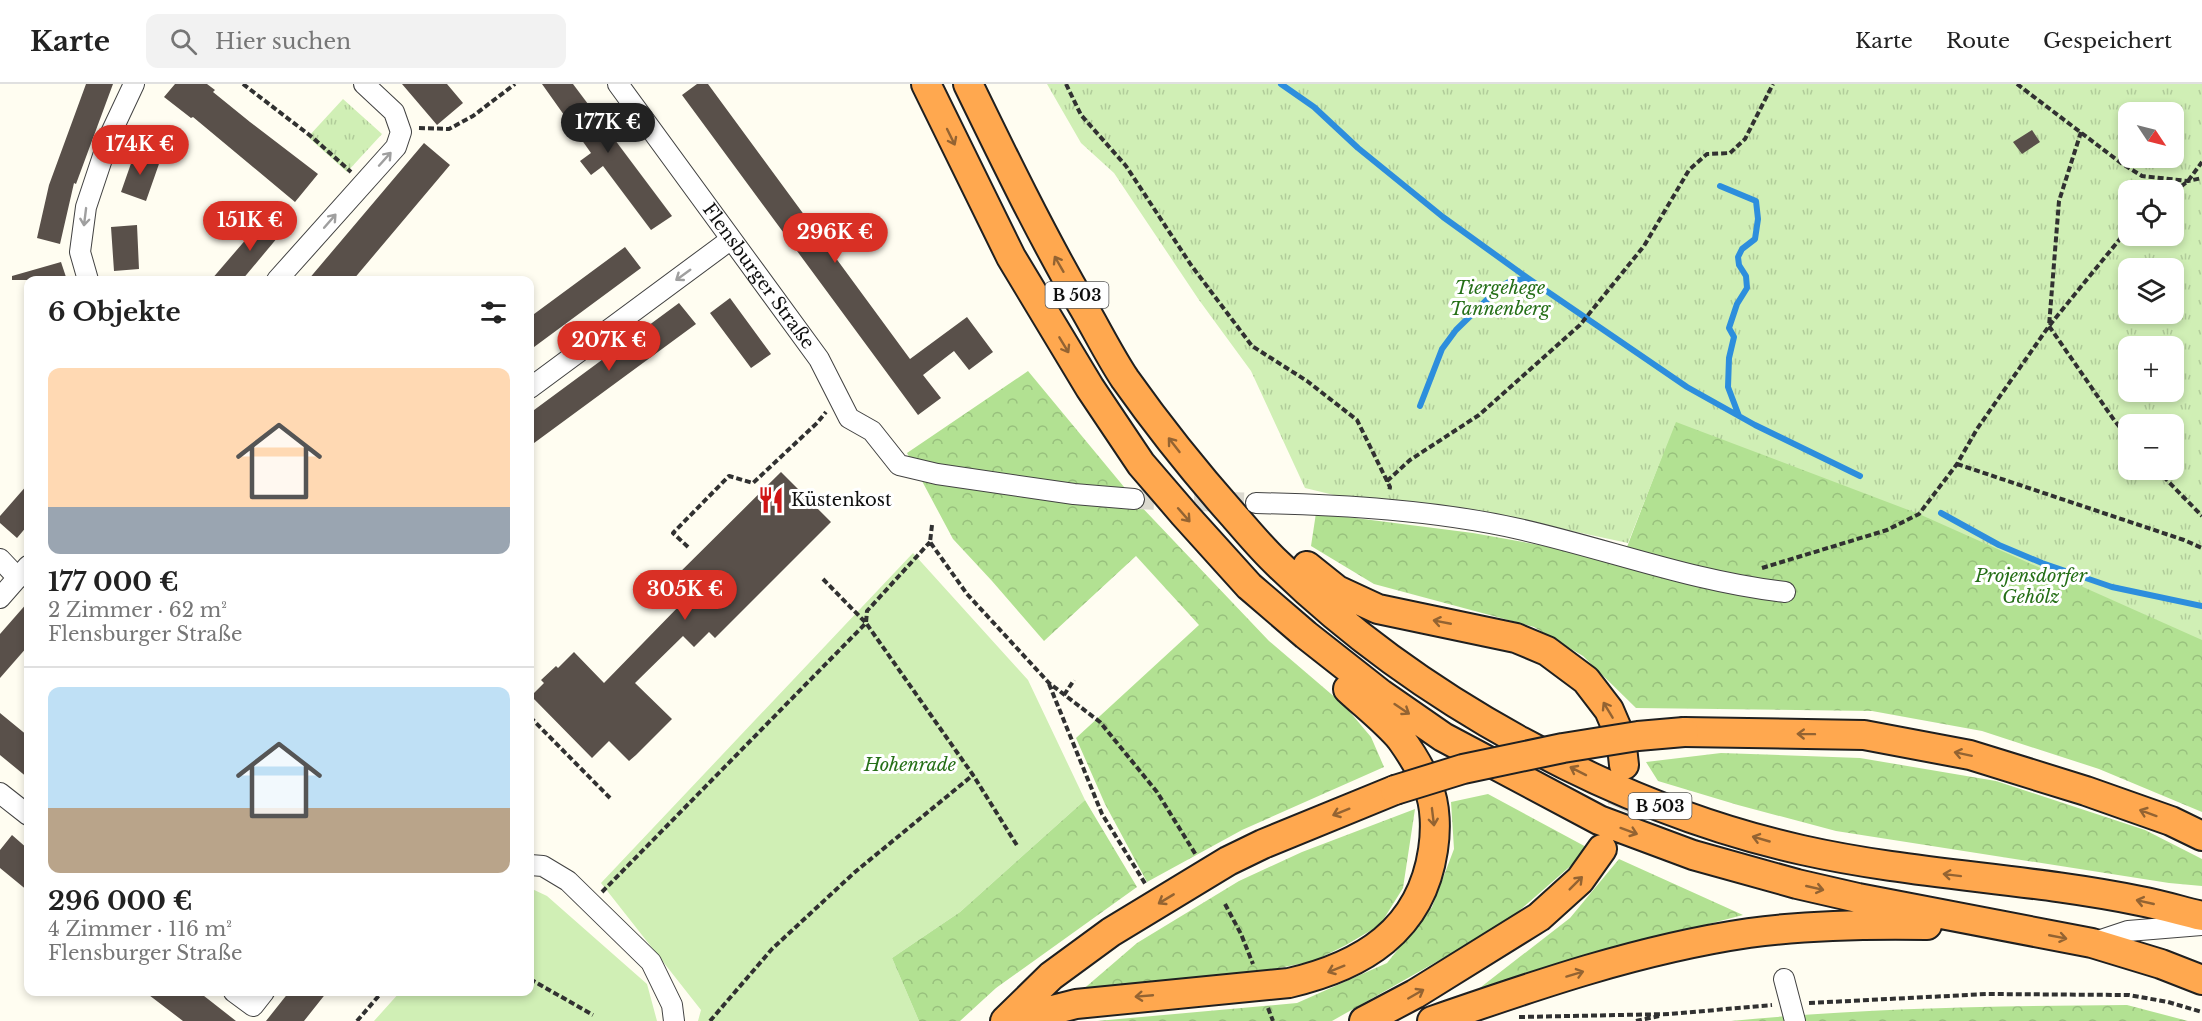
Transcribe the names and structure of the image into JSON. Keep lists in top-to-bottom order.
{
  "streets": {
    "highway": ["B 503"],
    "street": ["Flensburger Straße"]
  },
  "parks": ["Tiergehege Tannenberg", "Projensdorfer Gehölz", "Hohenrade"],
  "places": {
    "restaurant": ["Küstenkost"]
  },
  "north": "bottom right",
  "page": {
    "header": "Karte",
    "search": "Hier suchen",
    "nav": ["Karte", "Route", "Gespeichert"],
    "map_buttons": ["+", "−"],
    "price": [
      "177K €",
      "174K €",
      "151K €",
      "296K €",
      "207K €",
      "305K €"
    ],
    "heading": "6 Objekte",
    "list": [
      {
        "name": "177 000 €",
        "note": "2 Zimmer · 62 m² · Flensburger Straße"
      },
      {
        "name": "296 000 €",
        "note": "4 Zimmer · 116 m² · Flensburger Straße"
      }
    ]
  }
}
